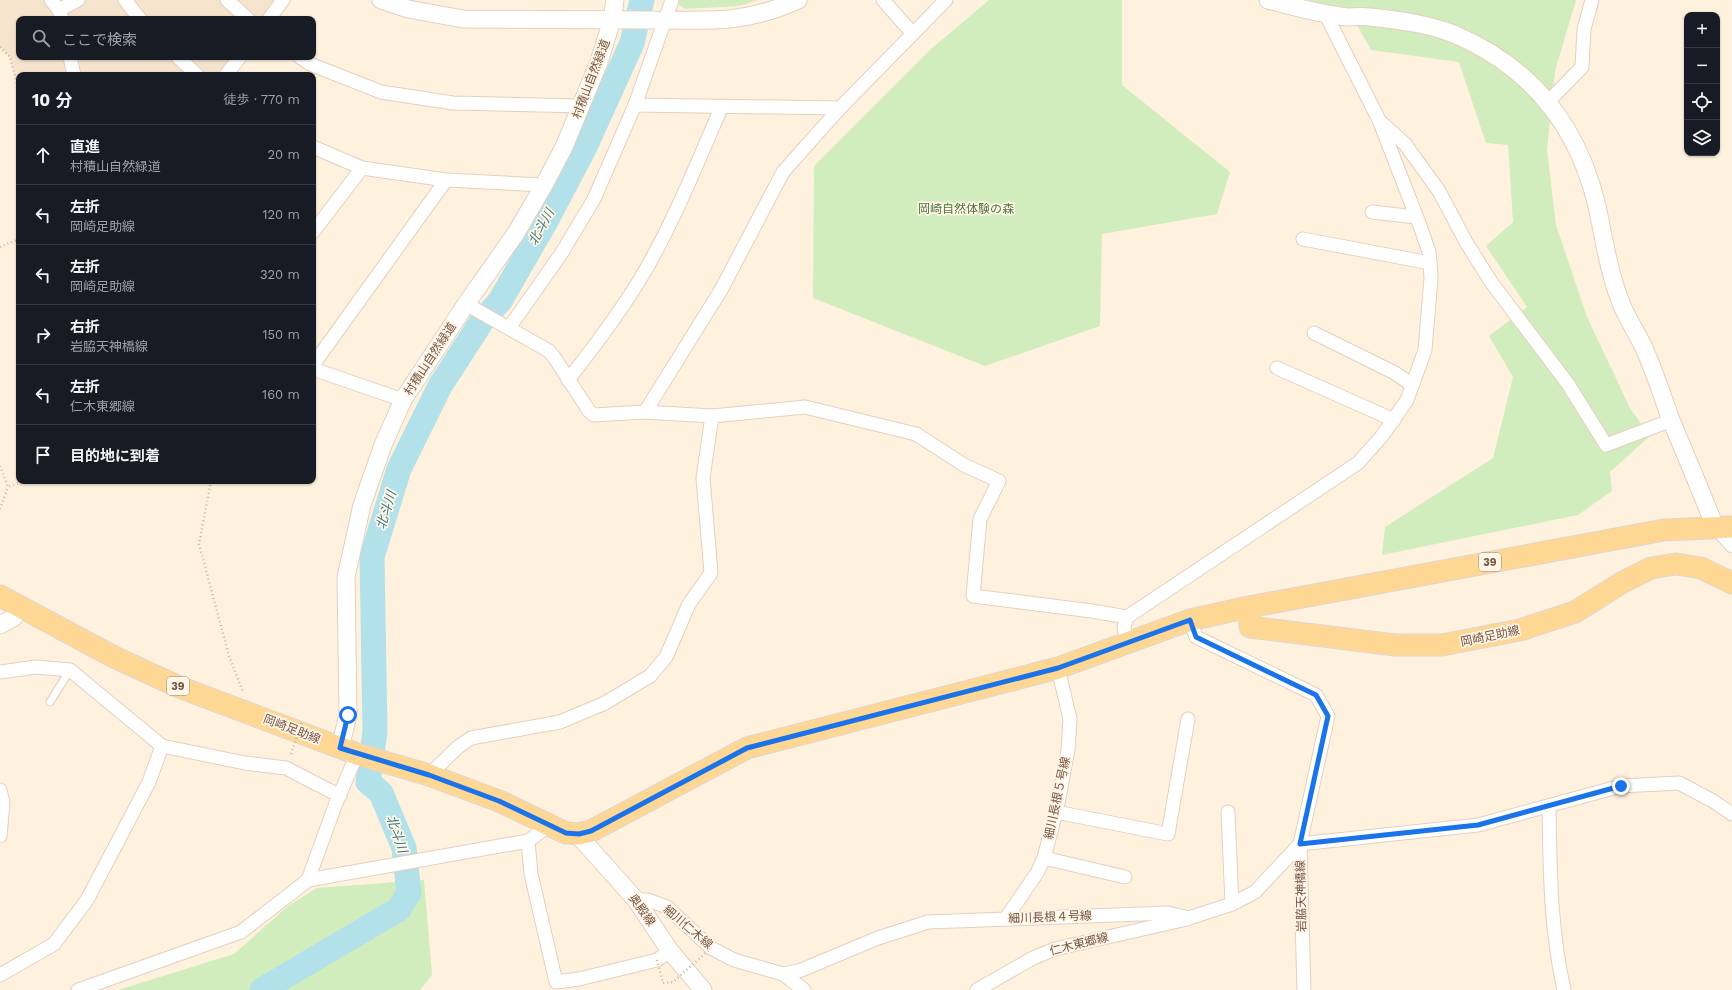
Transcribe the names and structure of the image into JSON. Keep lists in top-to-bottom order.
{
  "streets": {
    "main road": ["39", "岡崎足助線"],
    "street": [
      "村積山自然緑道",
      "細川長根５号線",
      "岩脇天神橋線",
      "奥殿線",
      "細川長根４号線",
      "細川仁木線",
      "仁木東郷線"
    ]
  },
  "crossings": [
    ["村積山自然緑道", "岡崎足助線"],
    ["39", "岡崎足助線"],
    ["39", "細川長根５号線"],
    ["39", "岩脇天神橋線"],
    ["39", "奥殿線"],
    ["岡崎足助線", "奥殿線"],
    ["細川長根５号線", "細川長根４号線"],
    ["奥殿線", "細川仁木線"],
    ["細川長根４号線", "細川仁木線"],
    ["細川長根４号線", "仁木東郷線"]
  ],
  "water": ["北斗川"],
  "parks": ["岡崎自然体験の森"],
  "page": {
    "map_buttons": ["+", "−"],
    "search": "ここで検索",
    "heading": ["10 分", "徒歩 · 770 m"],
    "list": [
      ["直進", "村積山自然緑道", "20 m"],
      ["左折", "岡崎足助線", "120 m"],
      ["左折", "岡崎足助線", "320 m"],
      ["右折", "岩脇天神橋線", "150 m"],
      ["左折", "仁木東郷線", "160 m"],
      "目的地に到着"
    ]
  }
}
